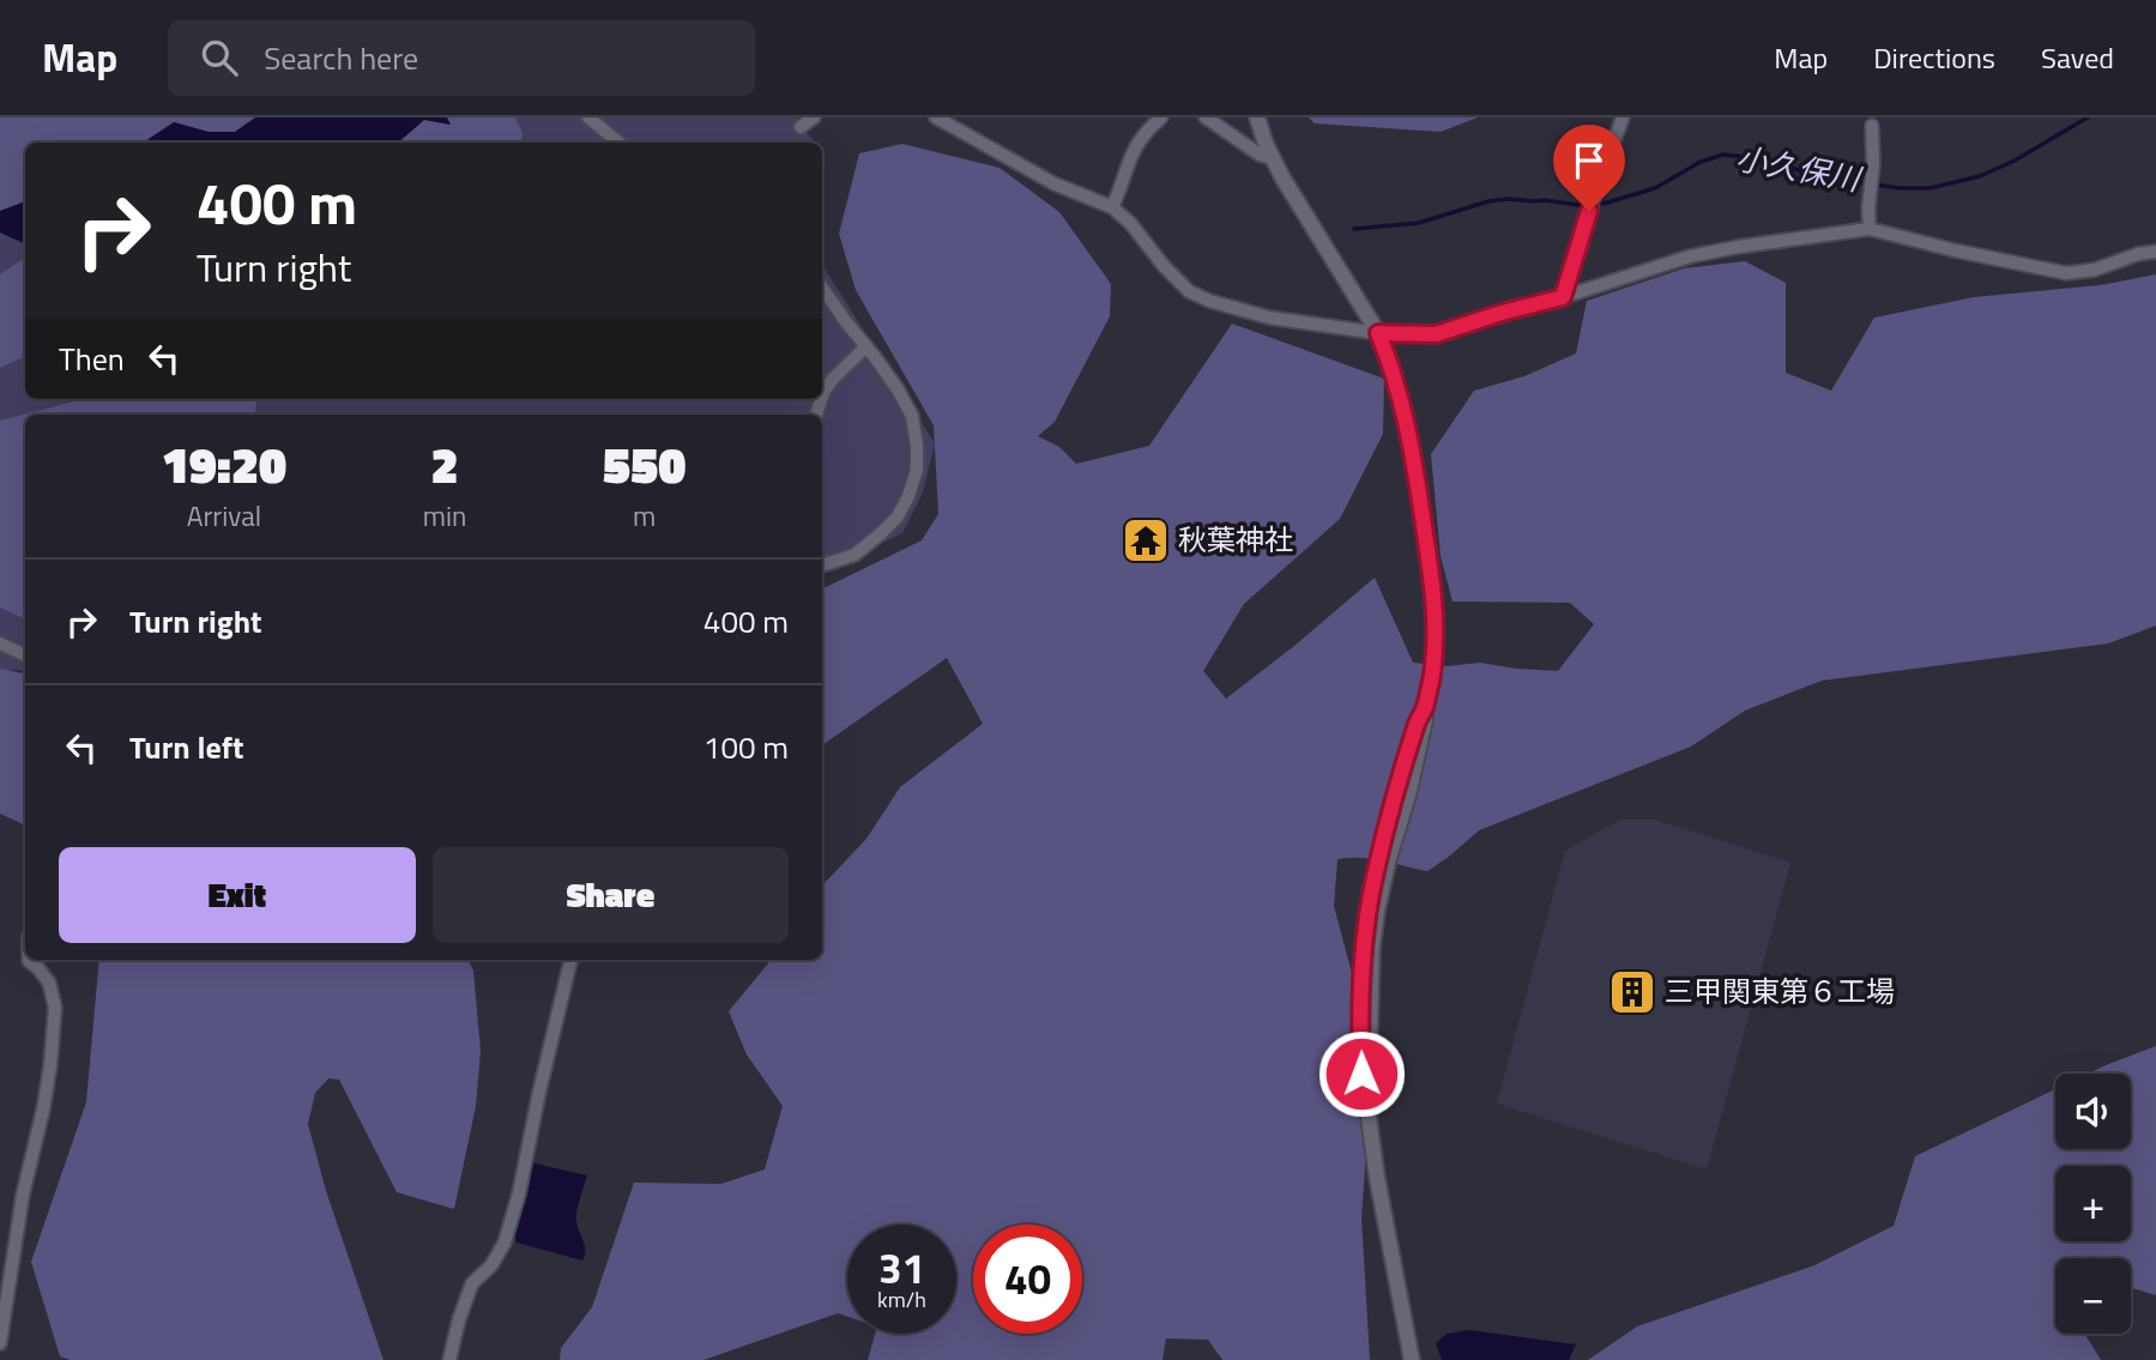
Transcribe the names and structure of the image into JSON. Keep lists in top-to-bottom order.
{
  "water": ["小久保川"],
  "places": {
    "temple": ["秋葉神社"],
    "building": ["三甲関東第６工場"]
  },
  "page": {
    "header": "Map",
    "search": "Search here",
    "nav": ["Map", "Directions", "Saved"],
    "turn": ["400 m", "Turn right"],
    "then": "Then",
    "eta": [
      "19:20",
      "Arrival",
      "2",
      "min",
      "550",
      "m"
    ],
    "list": [
      {
        "name": "Turn right",
        "value": "400 m"
      },
      {
        "name": "Turn left",
        "value": "100 m"
      }
    ],
    "buttons": ["Exit", "Share"],
    "map_buttons": ["+", "−"],
    "speed": "31 km/h",
    "limit": "40"
  }
}
